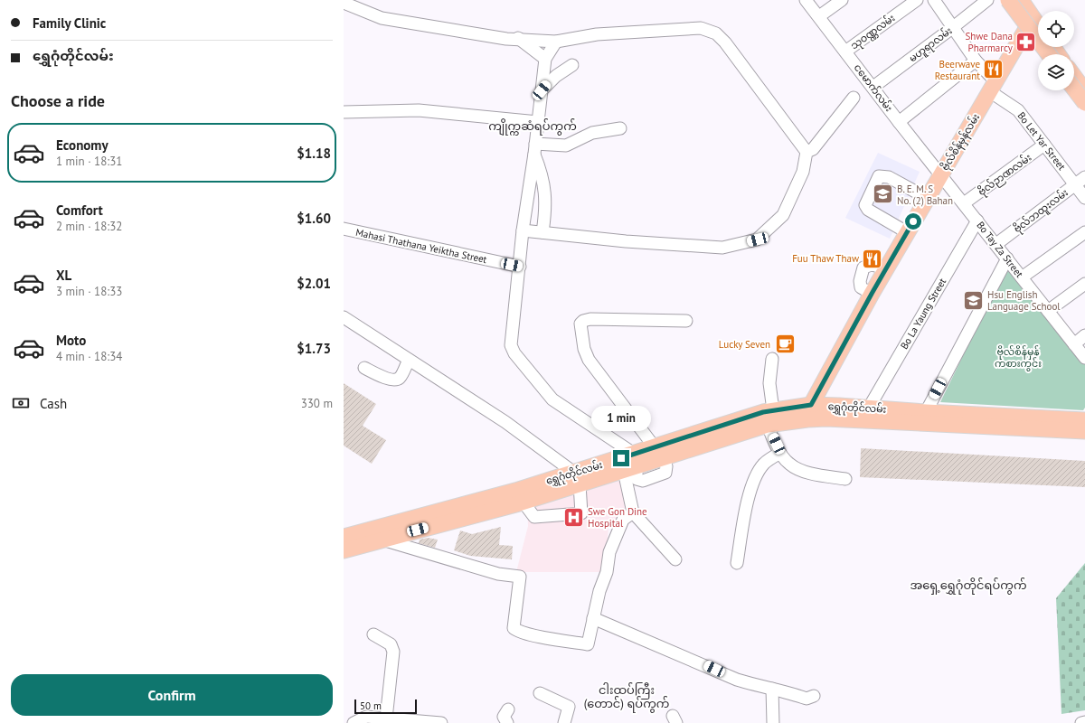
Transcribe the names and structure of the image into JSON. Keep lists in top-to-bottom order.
{
  "streets": {
    "main road": ["ဗိုလ်စိန်မှန်လမ်း", "ရွှေဂုံတိုင်လမ်း"],
    "street": [
      "သုဝဏ္ဏလမ်း",
      "မဟူရာလမ်း",
      "ငမောက်လမ်း",
      "Bo Let Yar Street",
      "ဗိုလ်ဉာဏလမ်း",
      "ဗိုလ်ဘထူးလမ်း",
      "Mahasi Thathana Yeiktha Street",
      "Bo Tay Za Street",
      "Bo La Yaung Street"
    ]
  },
  "crossings": [
    ["သုဝဏ္ဏလမ်း", "ငမောက်လမ်း"],
    ["မဟူရာလမ်း", "ငမောက်လမ်း"],
    ["မဟူရာလမ်း", "Bo Let Yar Street"],
    ["ငမောက်လမ်း", "ဗိုလ်စိန်မှန်လမ်း"],
    ["ငမောက်လမ်း", "Bo Tay Za Street"],
    ["Bo Let Yar Street", "ဗိုလ်စိန်မှန်လမ်း"],
    ["Bo Let Yar Street", "ဗိုလ်ဉာဏလမ်း"],
    ["Bo Let Yar Street", "ဗိုလ်ဘထူးလမ်း"],
    ["ဗိုလ်စိန်မှန်လမ်း", "Bo Tay Za Street"],
    ["ဗိုလ်စိန်မှန်လမ်း", "ရွှေဂုံတိုင်လမ်း"],
    ["ဗိုလ်ဉာဏလမ်း", "Bo Tay Za Street"],
    ["ဗိုလ်ဘထူးလမ်း", "Bo Tay Za Street"],
    ["Bo Tay Za Street", "Bo La Yaung Street"],
    ["Bo La Yaung Street", "ရွှေဂုံတိုင်လမ်း"]
  ],
  "districts": ["ကျိုက္ကဆံရပ်ကွက်", "အရှေ့ရွှေဂုံတိုင်ရပ်ကွက်", "ငါးထပ်ကြီး (တောင်) ရပ်ကွက်"],
  "parks": ["ဗိုလ်စိန်မှန် ကစားကွင်း"],
  "places": {
    "pharmacy": ["Shwe Dana Pharmarcy"],
    "restaurant": ["Beerwave Restaurant", "Fuu Thaw Thaw"],
    "school or university": ["B. E. M. S No. (2) Bahan", "Hsu English Language School"],
    "cafe": ["Lucky Seven"],
    "hospital": ["Swe Gon Dine Hospital"]
  },
  "scale_bar": "50 m",
  "page": {
    "banner": ["Family Clinic", "ရွှေဂုံတိုင်လမ်း"],
    "heading": "Choose a ride",
    "list": [
      {
        "name": "Economy",
        "note": "1 min · 18:31",
        "value": "$1.18"
      },
      {
        "name": "Comfort",
        "note": "2 min · 18:32",
        "value": "$1.60"
      },
      {
        "name": "XL",
        "note": "3 min · 18:33",
        "value": "$2.01"
      },
      {
        "name": "Moto",
        "note": "4 min · 18:34",
        "value": "$1.73"
      }
    ],
    "pay": ["Cash", "330 m"],
    "bubble": "1 min",
    "buttons": "Confirm",
    "scale": "50 m"
  }
}
